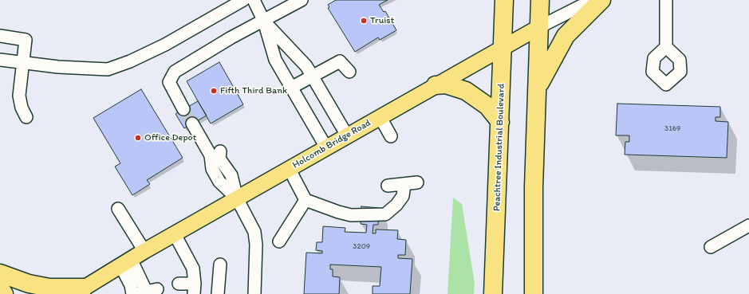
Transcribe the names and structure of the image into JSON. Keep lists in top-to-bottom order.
{
  "streets": {
    "highway": ["Peachtree Industrial Boulevard"],
    "main road": ["Holcomb Bridge Road"]
  },
  "crossings": [
    ["Holcomb Bridge Road", "Peachtree Industrial Boulevard"]
  ],
  "places": ["Truist", "Fifth Third Bank", "Office Depot"],
  "house_numbers": ["3169", "3209"]
}
